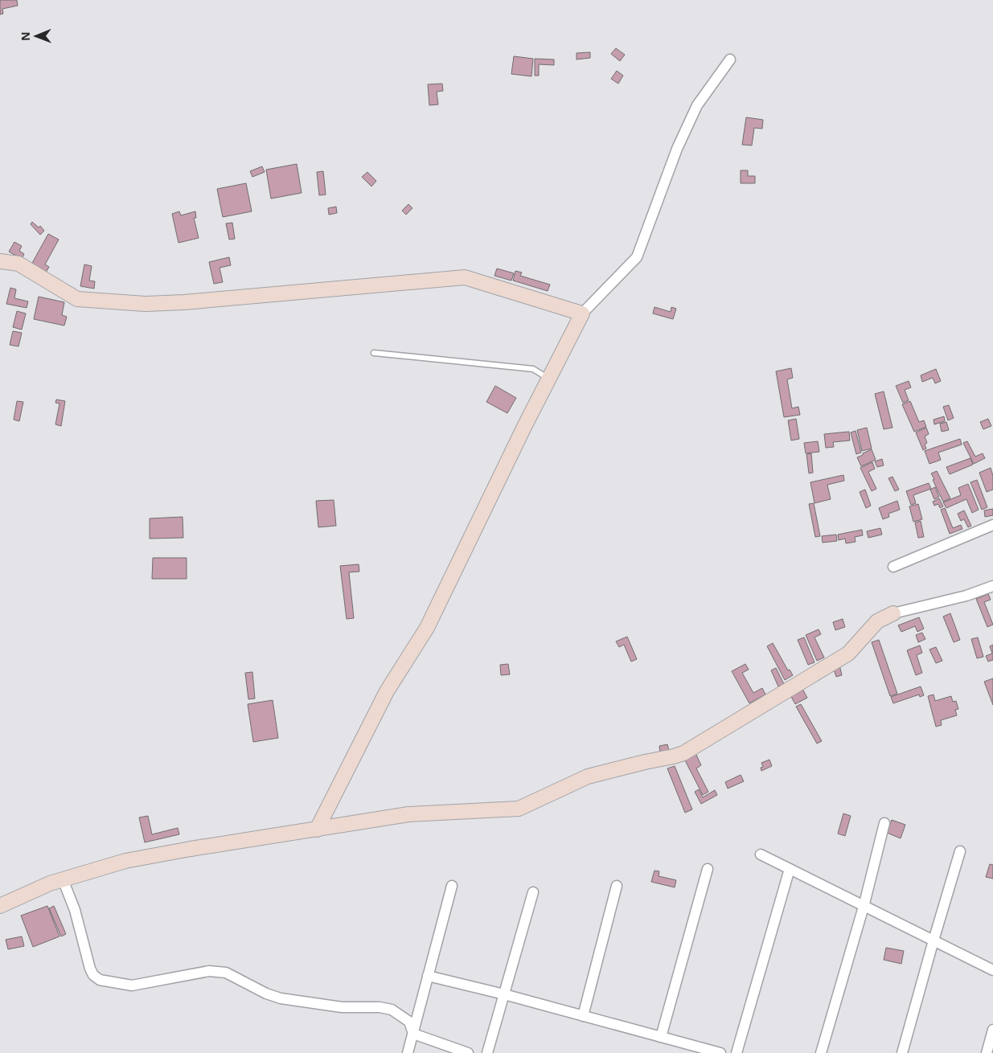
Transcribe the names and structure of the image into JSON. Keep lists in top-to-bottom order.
{
  "north": "left"
}
